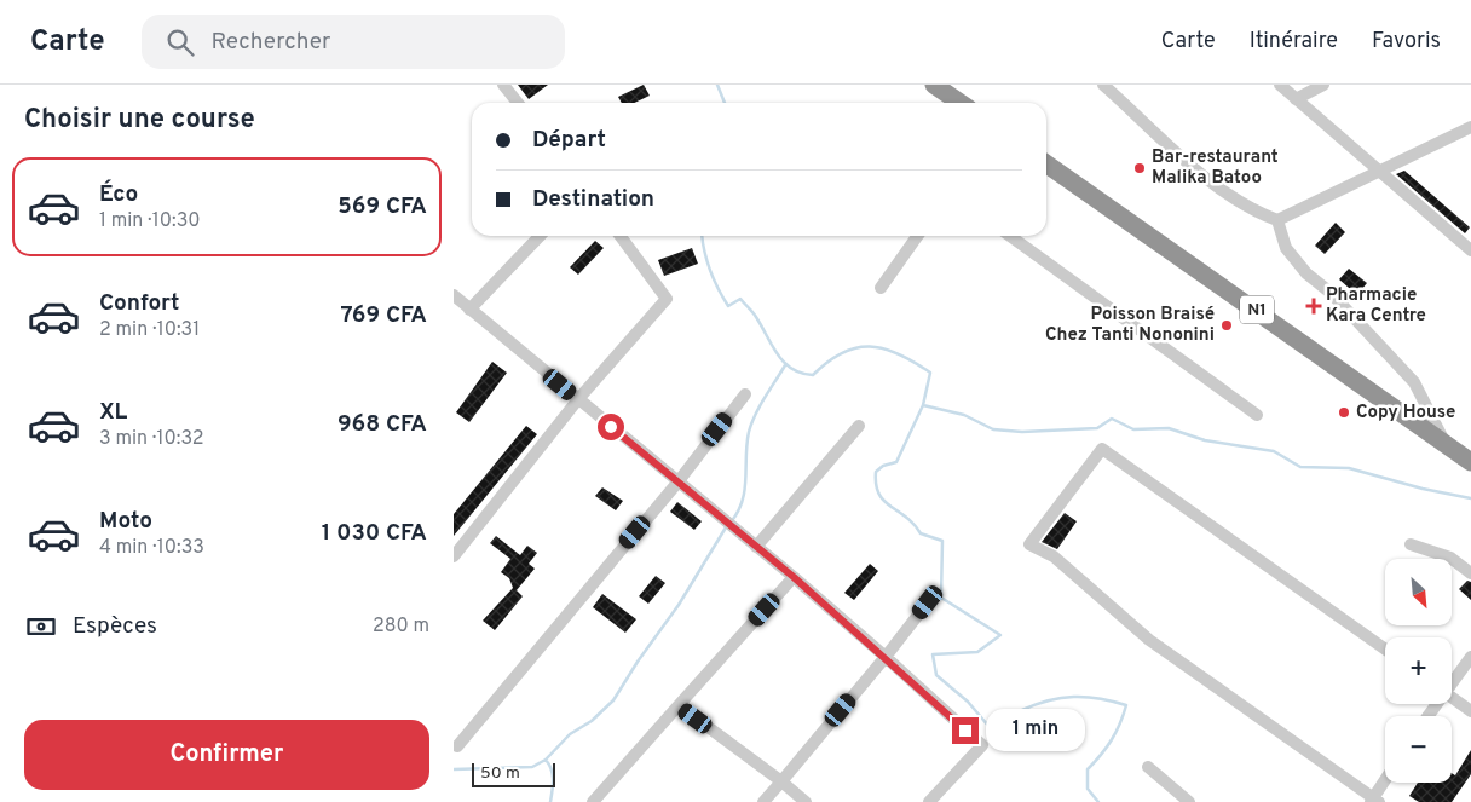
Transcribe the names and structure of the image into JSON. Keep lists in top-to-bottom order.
{
  "streets": {
    "highway": ["N1"]
  },
  "places": {
    "other": ["Bar-restaurant Malika Batoo", "Poisson Braisé Chez Tanti Nononini", "Copy House"],
    "health": ["Pharmacie Kara Centre"]
  },
  "scale_bar": "50 m",
  "north": "bottom right",
  "page": {
    "header": "Carte",
    "search": "Rechercher",
    "nav": ["Carte", "Itinéraire", "Favoris"],
    "heading": "Choisir une course",
    "banner": ["Départ", "Destination"],
    "list": [
      {
        "name": "Éco",
        "note": "1 min · 10:30",
        "value": "569 CFA"
      },
      {
        "name": "Confort",
        "note": "2 min · 10:31",
        "value": "769 CFA"
      },
      {
        "name": "XL",
        "note": "3 min · 10:32",
        "value": "968 CFA"
      },
      {
        "name": "Moto",
        "note": "4 min · 10:33",
        "value": "1 030 CFA"
      }
    ],
    "map_buttons": ["+", "−"],
    "pay": ["Espèces", "280 m"],
    "buttons": "Confirmer",
    "bubble": "1 min",
    "scale": "50 m"
  }
}
